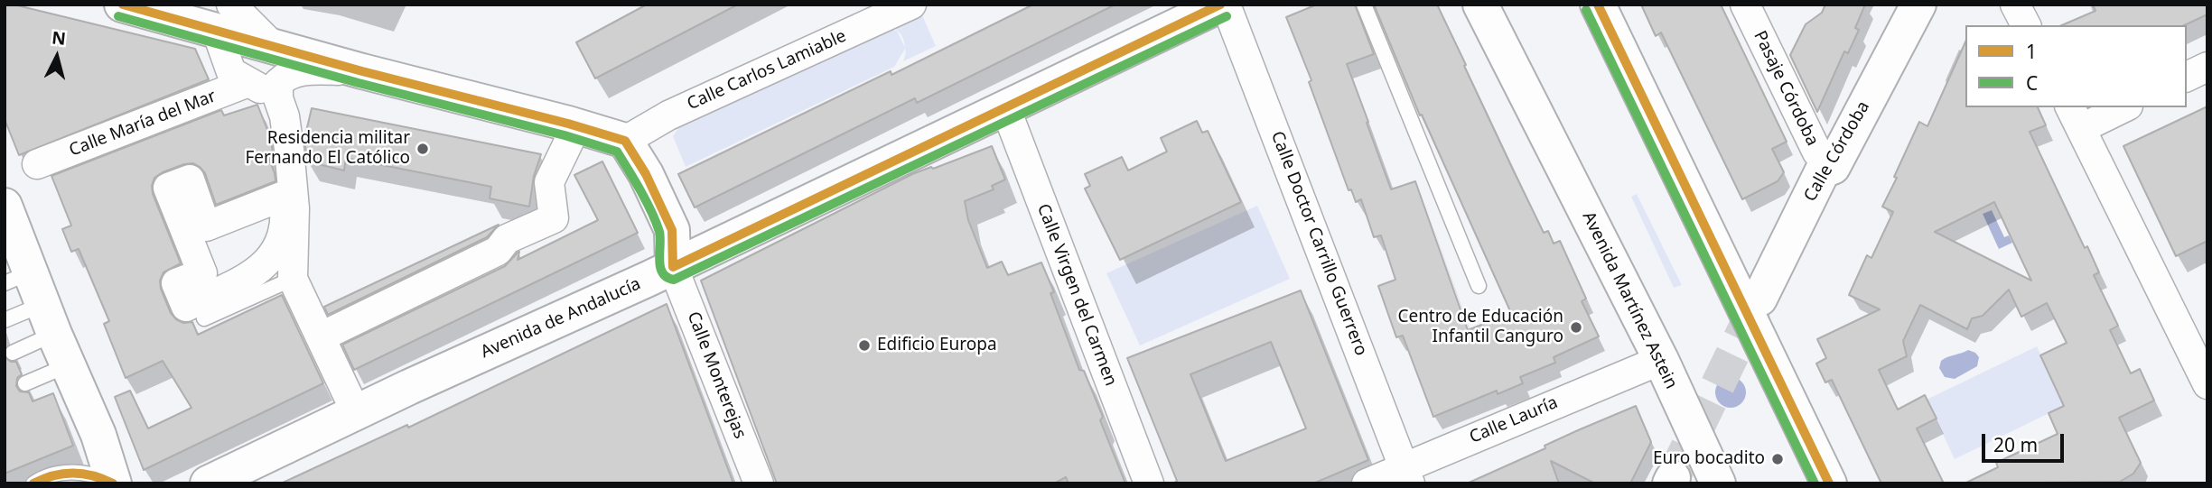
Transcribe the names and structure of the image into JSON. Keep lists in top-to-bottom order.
{
  "streets": {
    "main road": ["Calle Córdoba", "Avenida Martínez Astein", "Avenida de Andalucía"],
    "street": [
      "Calle Carlos Lamiable",
      "Pasaje Córdoba",
      "Calle María del Mar",
      "Calle Doctor Carrillo Guerrero",
      "Calle Virgen del Carmen",
      "Calle Monterejas",
      "Calle Lauría"
    ]
  },
  "crossings": [
    ["Pasaje Córdoba", "Calle Córdoba"],
    ["Calle Doctor Carrillo Guerrero", "Calle Lauría"],
    ["Calle Virgen del Carmen", "Avenida de Andalucía"],
    ["Avenida Martínez Astein", "Calle Lauría"],
    ["Avenida de Andalucía", "Calle Monterejas"]
  ],
  "places": [
    "Residencia militar Fernando El Católico",
    "Centro de Educación Infantil Canguro",
    "Edificio Europa",
    "Euro bocadito"
  ],
  "lines": ["transit line 1", "transit line C"],
  "legend": ["1", "C"],
  "scale_bar": "20 m",
  "north": "top"
}
